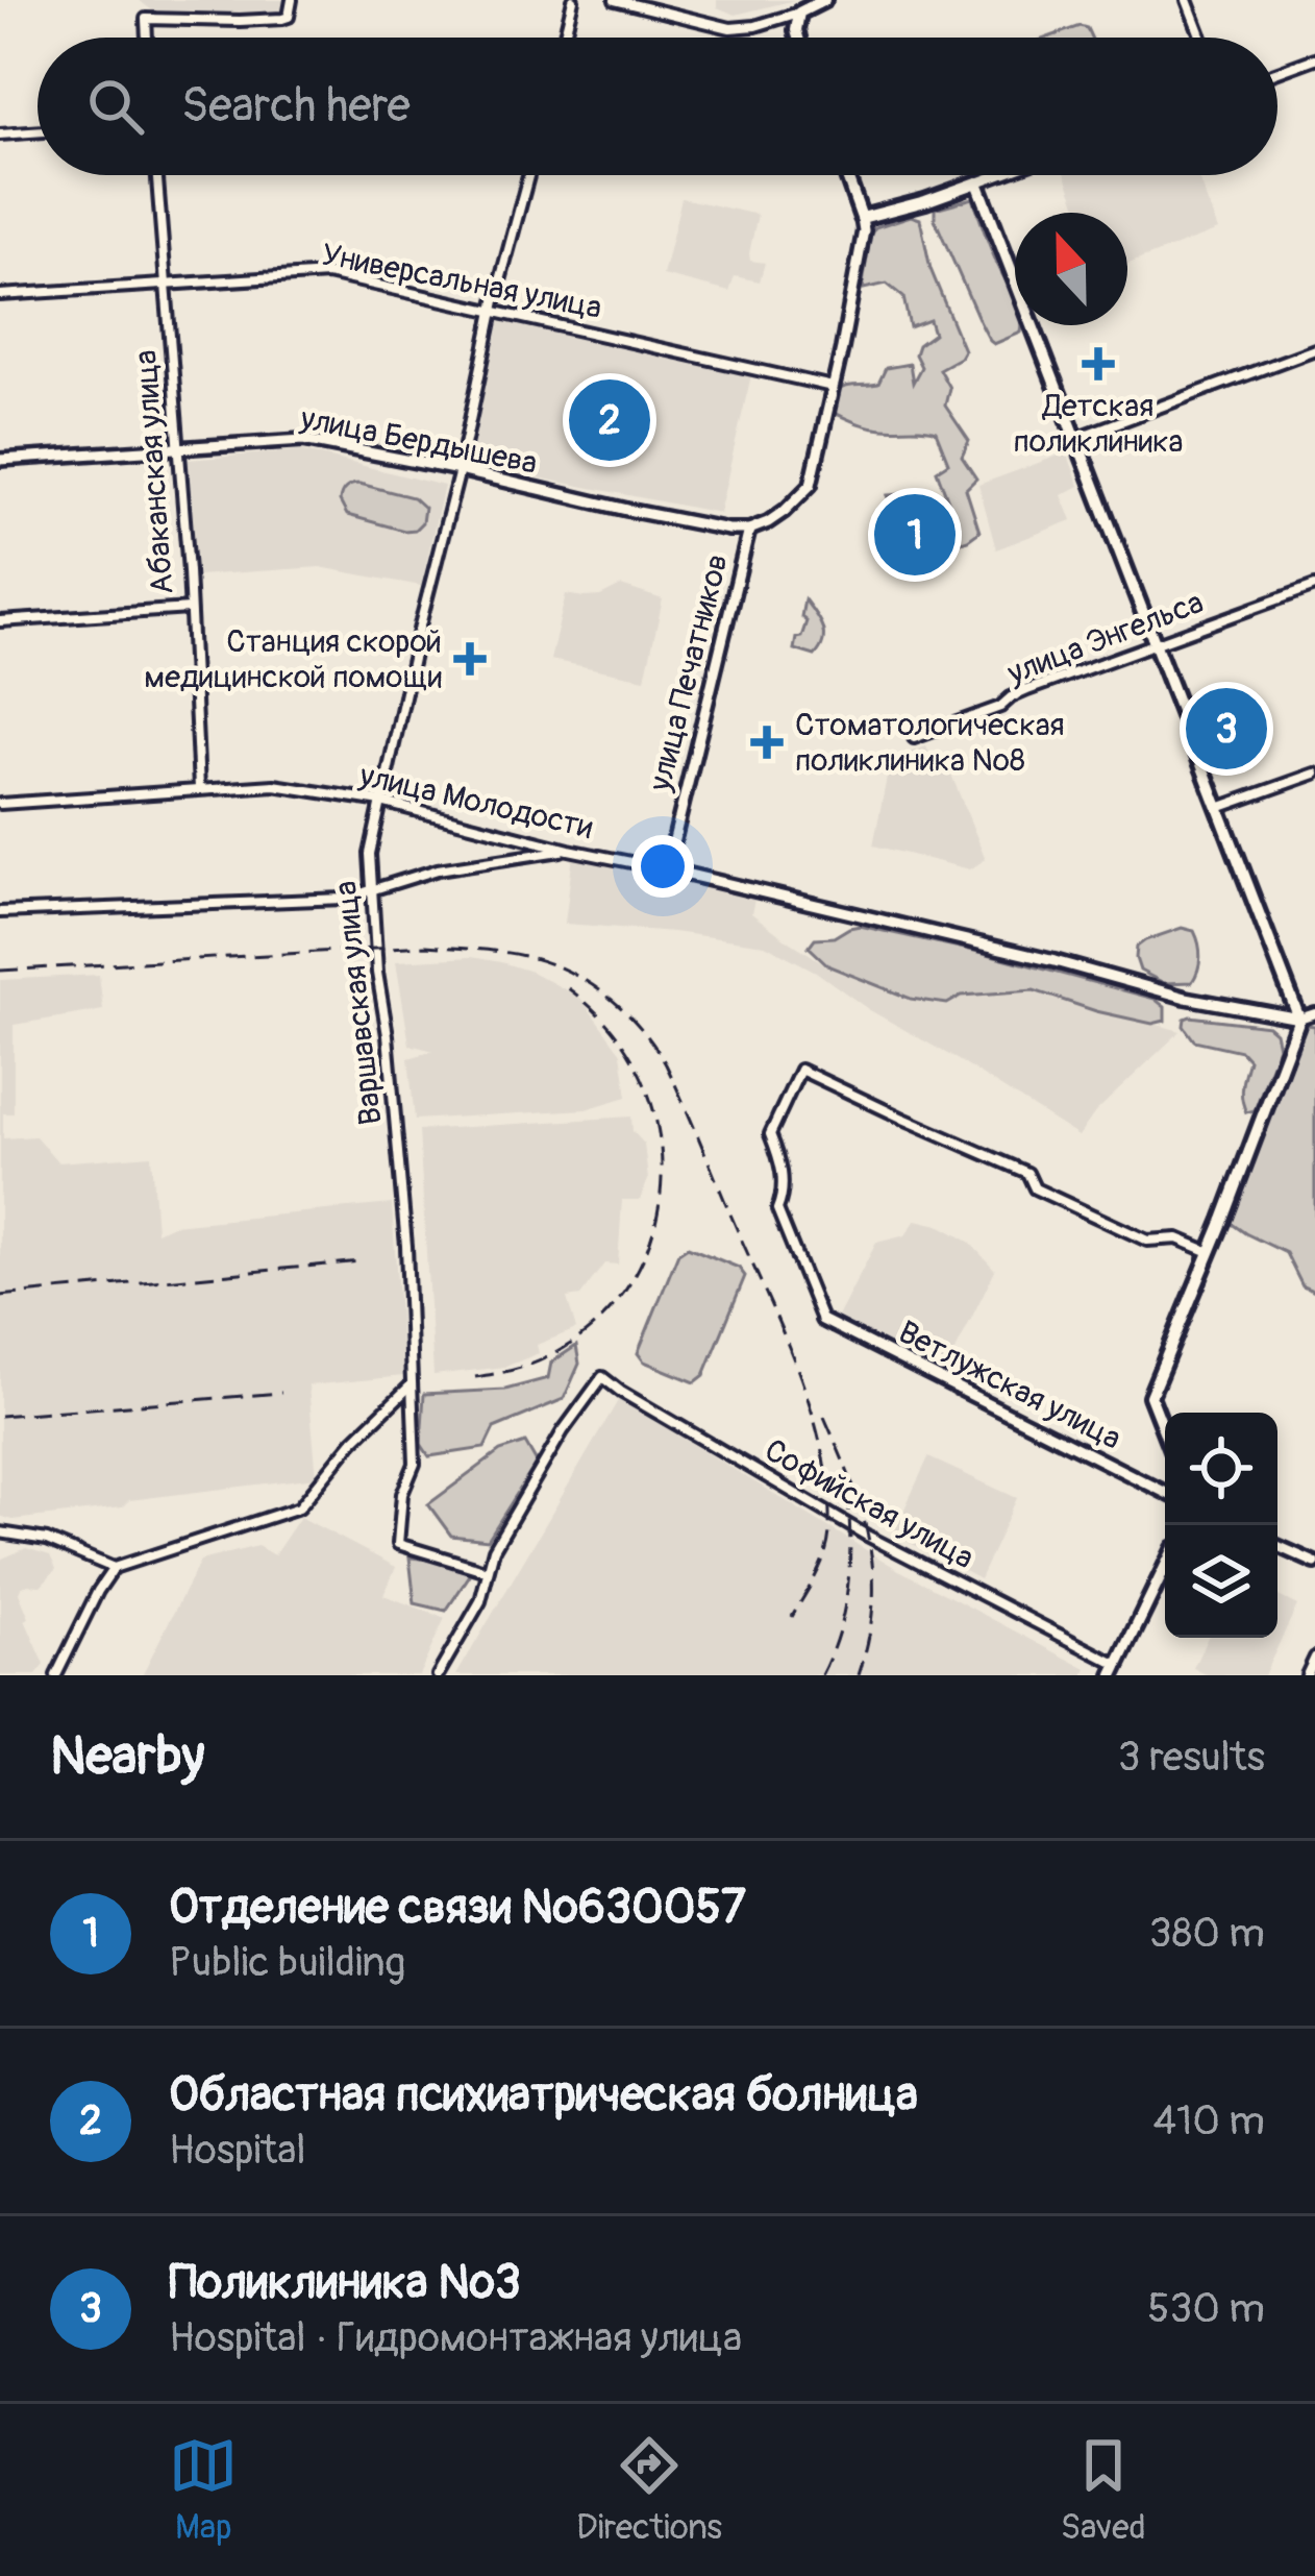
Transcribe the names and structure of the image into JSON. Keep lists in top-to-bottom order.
{
  "streets": {
    "main road": ["улица Печатников", "Софийская улица"],
    "street": [
      "Универсальная улица",
      "улица Бердышева",
      "Абаканская улица",
      "улица Энгельса",
      "улица Молодости",
      "Варшавская улица",
      "Ветлужская улица"
    ]
  },
  "crossings": [
    ["Универсальная улица", "Абаканская улица"],
    ["Универсальная улица", "улица Печатников"],
    ["Универсальная улица", "Варшавская улица"],
    ["улица Бердышева", "Абаканская улица"],
    ["улица Бердышева", "улица Печатников"],
    ["улица Бердышева", "Варшавская улица"],
    ["Абаканская улица", "улица Молодости"],
    ["улица Печатников", "улица Молодости"],
    ["улица Молодости", "Варшавская улица"],
    ["Варшавская улица", "Софийская улица"]
  ],
  "places": {
    "health": ["Детская поликлиника", "Станция скорой медицинской помощи", "Стоматологическая поликлиника №8"]
  },
  "north": "top",
  "page": {
    "search": "Search here",
    "pins": ["2", "1", "3"],
    "heading": ["Nearby", "3 results"],
    "list": [
      {
        "mark": "1",
        "name": "Отделение связи №630057",
        "note": "Public building",
        "value": "380 m"
      },
      {
        "mark": "2",
        "name": "Областная психиатрическая болница",
        "note": "Hospital",
        "value": "410 m"
      },
      {
        "mark": "3",
        "name": "Поликлиника №3",
        "note": "Hospital · Гидромонтажная улица",
        "value": "530 m"
      }
    ],
    "nav": ["Map", "Directions", "Saved"]
  }
}
